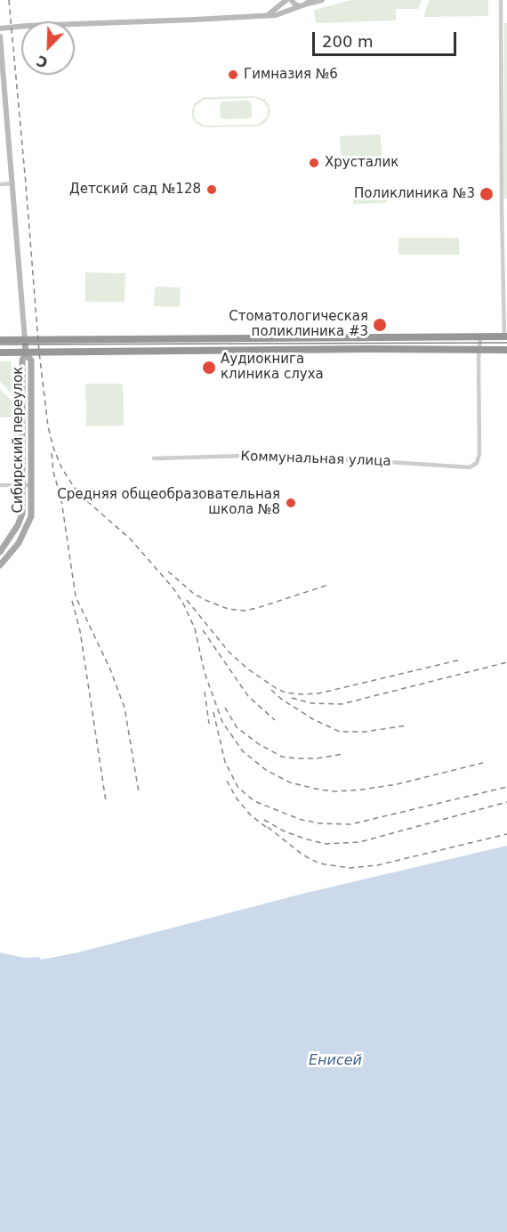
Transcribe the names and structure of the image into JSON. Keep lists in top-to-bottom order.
{
  "streets": {
    "main road": ["Сибирский переулок"],
    "street": ["Коммунальная улица"]
  },
  "water": ["Енисей"],
  "places": [
    "Гимназия №6",
    "Хрусталик",
    "Детский сад №128",
    "Поликлиника №3",
    "Стоматологическая поликлиника #3",
    "Аудиокнига клиника слуха",
    "Средняя общеобразовательная школа №8"
  ],
  "scale_bar": "200 m",
  "north": "bottom left"
}
